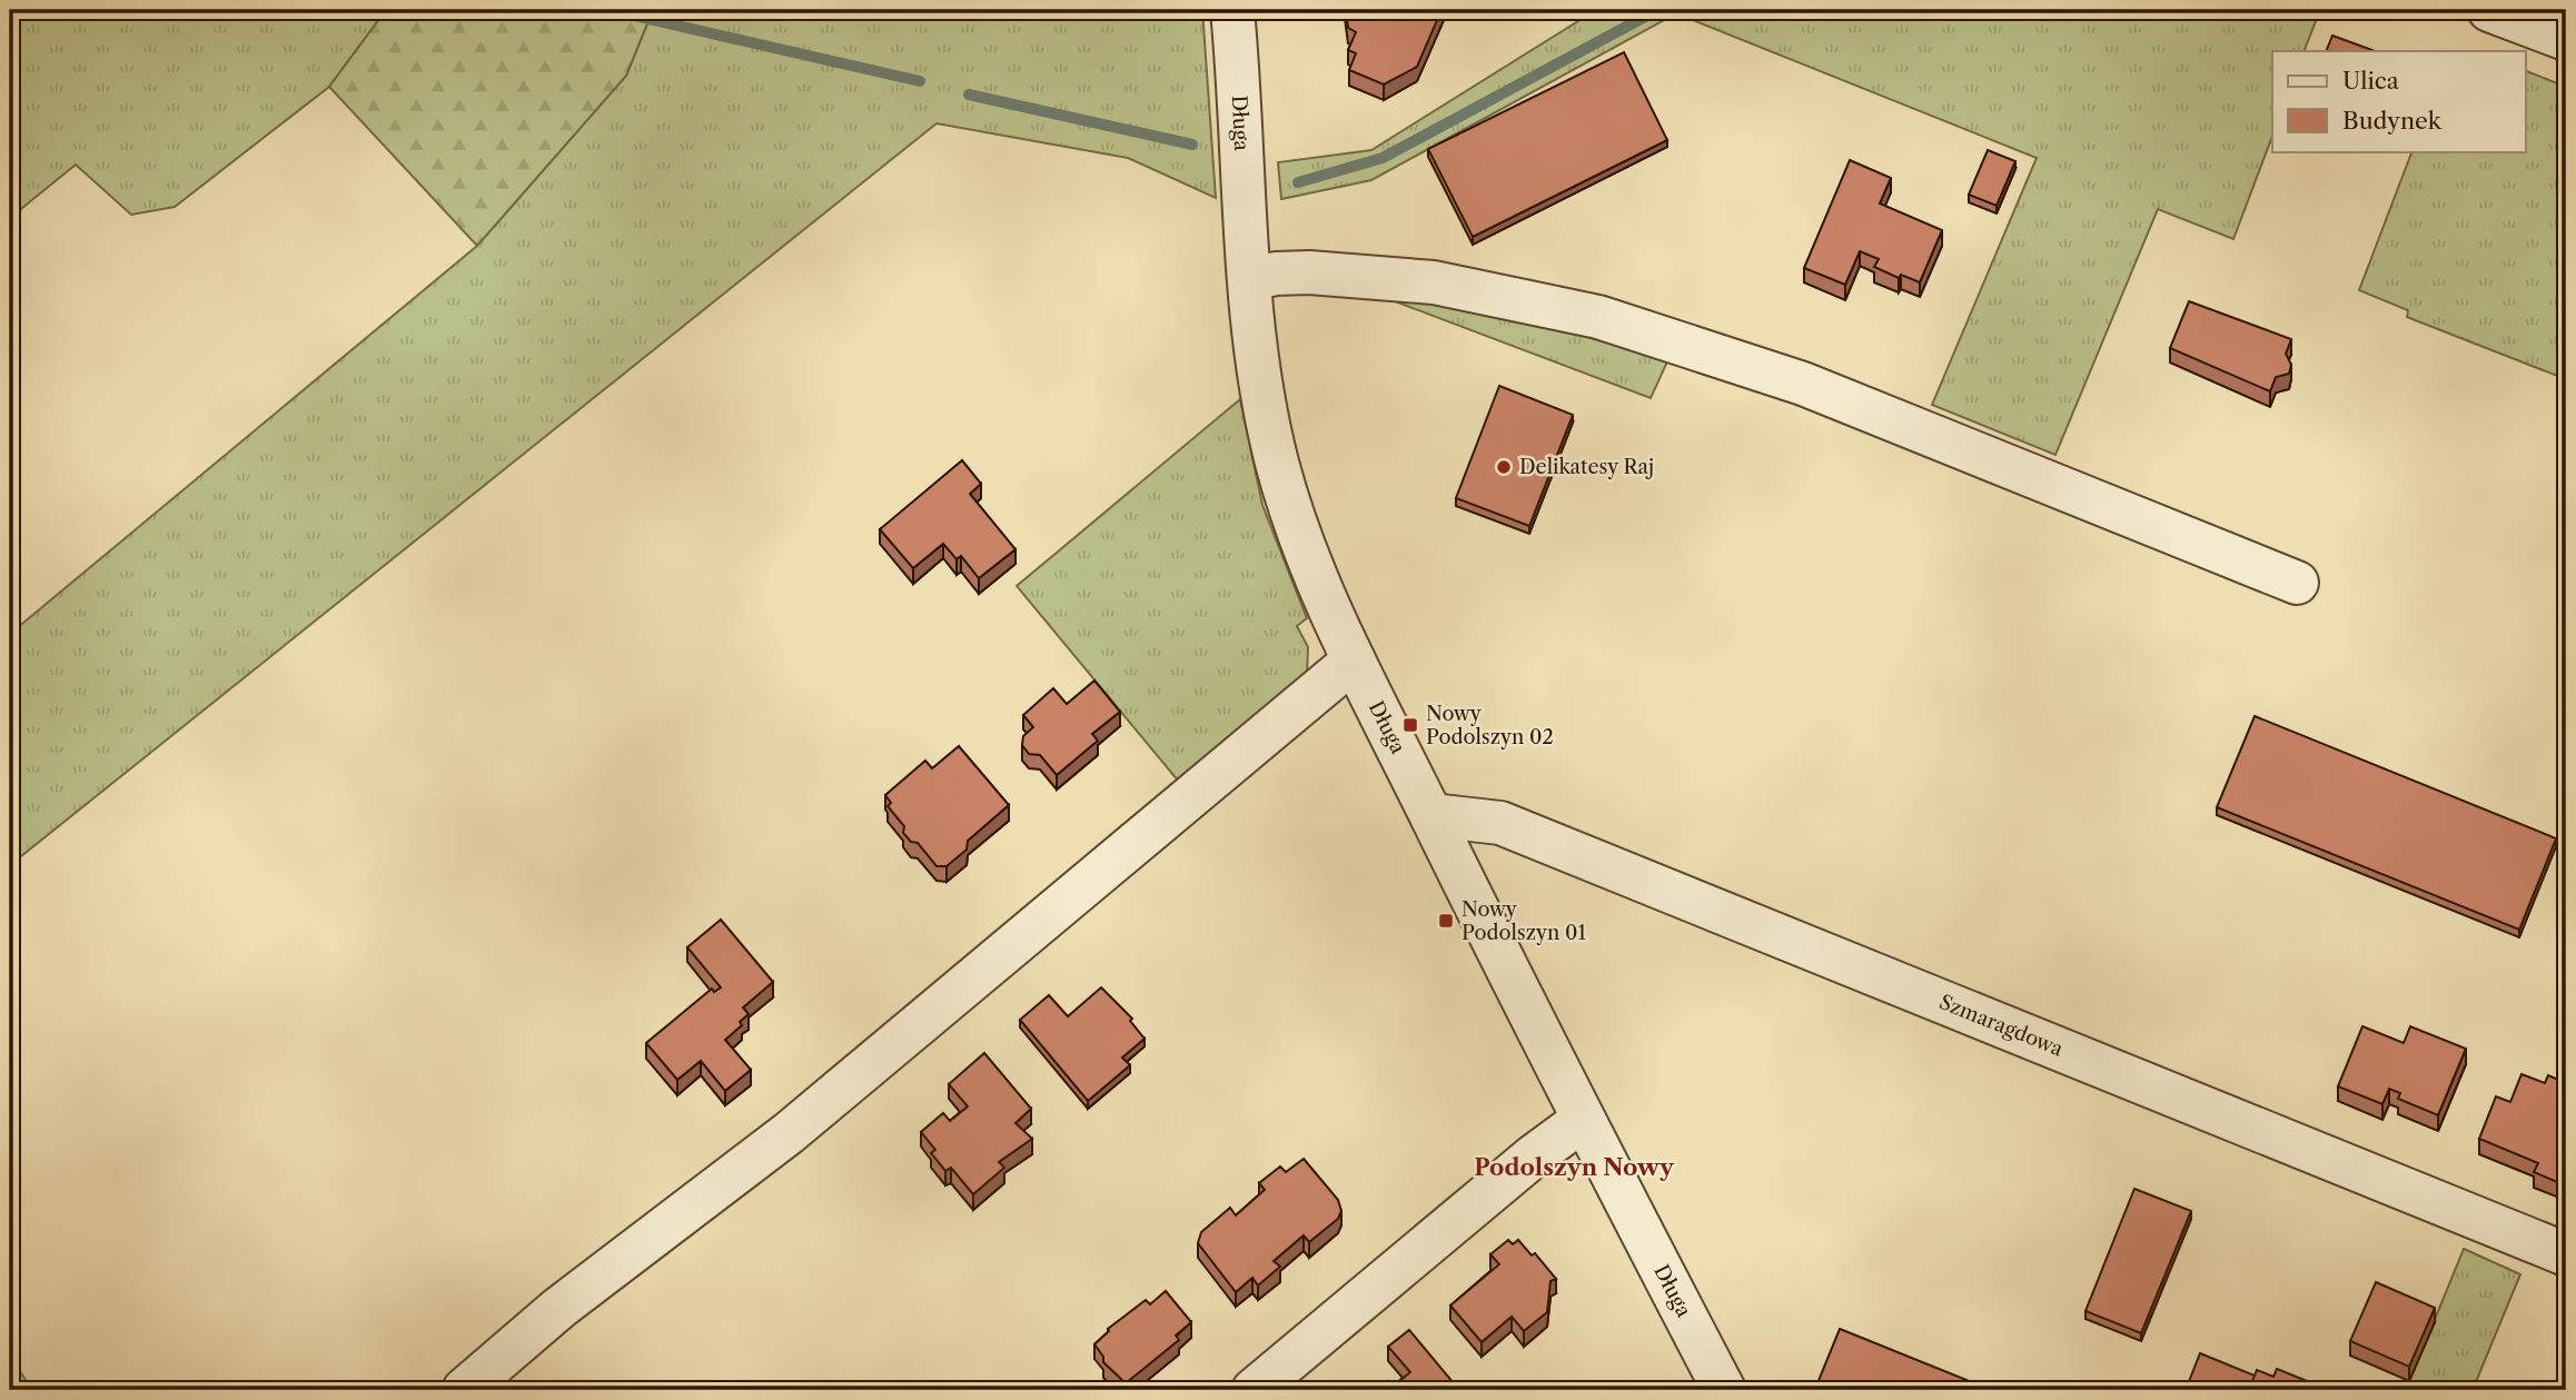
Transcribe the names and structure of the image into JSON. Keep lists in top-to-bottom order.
{
  "streets": {
    "street": ["Długa", "Szmaragdowa"]
  },
  "crossings": [
    ["Długa", "Szmaragdowa"]
  ],
  "districts": ["Podolszyn Nowy"],
  "places": {
    "other": ["Delikatesy Raj"],
    "transit": ["Nowy Podolszyn 02", "Nowy Podolszyn 01"]
  },
  "legend": ["Ulica", "Budynek"]
}
